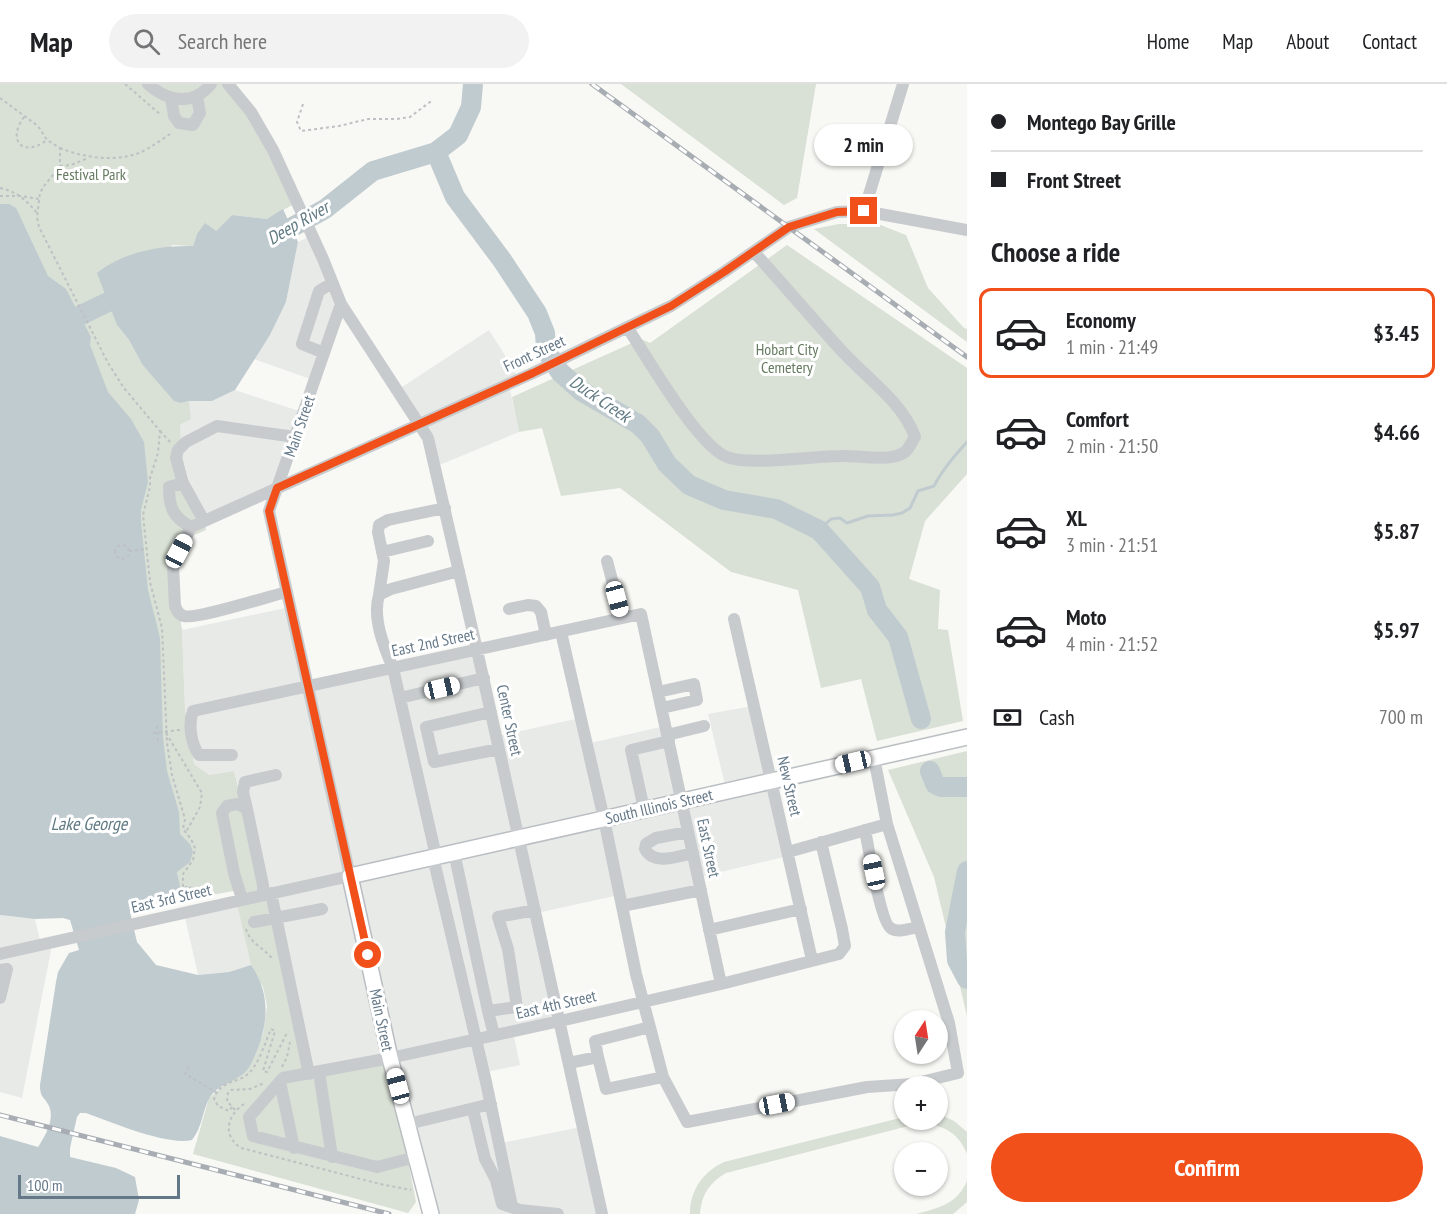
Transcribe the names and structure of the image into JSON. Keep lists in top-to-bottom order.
{
  "streets": {
    "main road": ["Main Street", "South Illinois Street"],
    "street": [
      "Front Street",
      "East 2nd Street",
      "Center Street",
      "New Street",
      "East Street",
      "East 3rd Street",
      "East 4th Street"
    ]
  },
  "crossings": [
    ["Front Street", "Main Street"],
    ["Front Street", "Center Street"],
    ["Main Street", "East 2nd Street"],
    ["Main Street", "Center Street"],
    ["Main Street", "South Illinois Street"],
    ["Main Street", "East 3rd Street"],
    ["Main Street", "East 4th Street"],
    ["East 2nd Street", "Center Street"],
    ["East 2nd Street", "East Street"],
    ["Center Street", "South Illinois Street"],
    ["Center Street", "East 4th Street"],
    ["New Street", "South Illinois Street"],
    ["New Street", "East 4th Street"],
    ["South Illinois Street", "East Street"],
    ["South Illinois Street", "East 3rd Street"],
    ["East Street", "East 4th Street"]
  ],
  "water": ["Deep River", "Duck Creek", "Lake George"],
  "parks": ["Festival Park", "Hobart City Cemetery"],
  "scale_bar": "100 m",
  "north": "top",
  "page": {
    "header": "Map",
    "search": "Search here",
    "nav": [
      "Home",
      "Map",
      "About",
      "Contact"
    ],
    "banner": ["Montego Bay Grille", "Front Street"],
    "bubble": "2 min",
    "heading": "Choose a ride",
    "list": [
      {
        "name": "Economy",
        "note": "1 min · 21:49",
        "value": "$3.45"
      },
      {
        "name": "Comfort",
        "note": "2 min · 21:50",
        "value": "$4.66"
      },
      {
        "name": "XL",
        "note": "3 min · 21:51",
        "value": "$5.87"
      },
      {
        "name": "Moto",
        "note": "4 min · 21:52",
        "value": "$5.97"
      }
    ],
    "pay": ["Cash", "700 m"],
    "map_buttons": ["+", "−"],
    "buttons": "Confirm",
    "scale": "100 m"
  }
}
